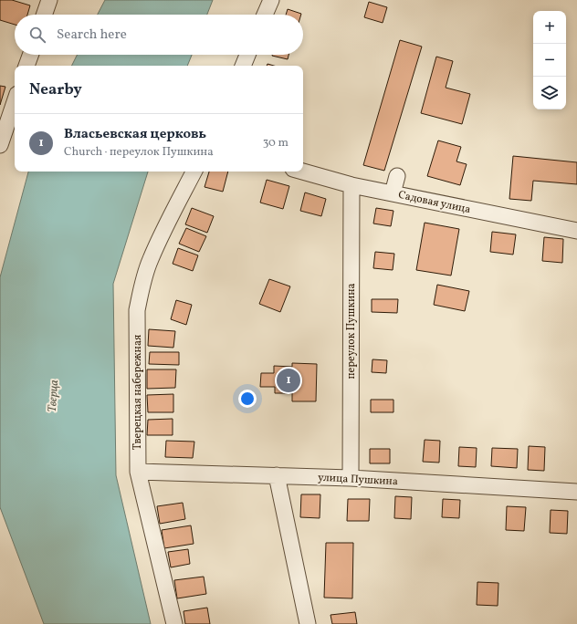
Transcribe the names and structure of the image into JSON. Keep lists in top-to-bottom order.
{
  "streets": {
    "street": [
      "Садовая улица",
      "переулок Пушкина",
      "Тверецкая набережная",
      "улица Пушкина"
    ]
  },
  "crossings": [
    ["Садовая улица", "переулок Пушкина"],
    ["переулок Пушкина", "улица Пушкина"],
    ["Тверецкая набережная", "улица Пушкина"]
  ],
  "water": ["Тверца"],
  "page": {
    "map_buttons": ["+", "−"],
    "search": "Search here",
    "heading": "Nearby",
    "list": [
      {
        "mark": "1",
        "name": "Власьевская церковь",
        "note": "Church · переулок Пушкина",
        "value": "30 m"
      }
    ],
    "pins": "1"
  }
}
